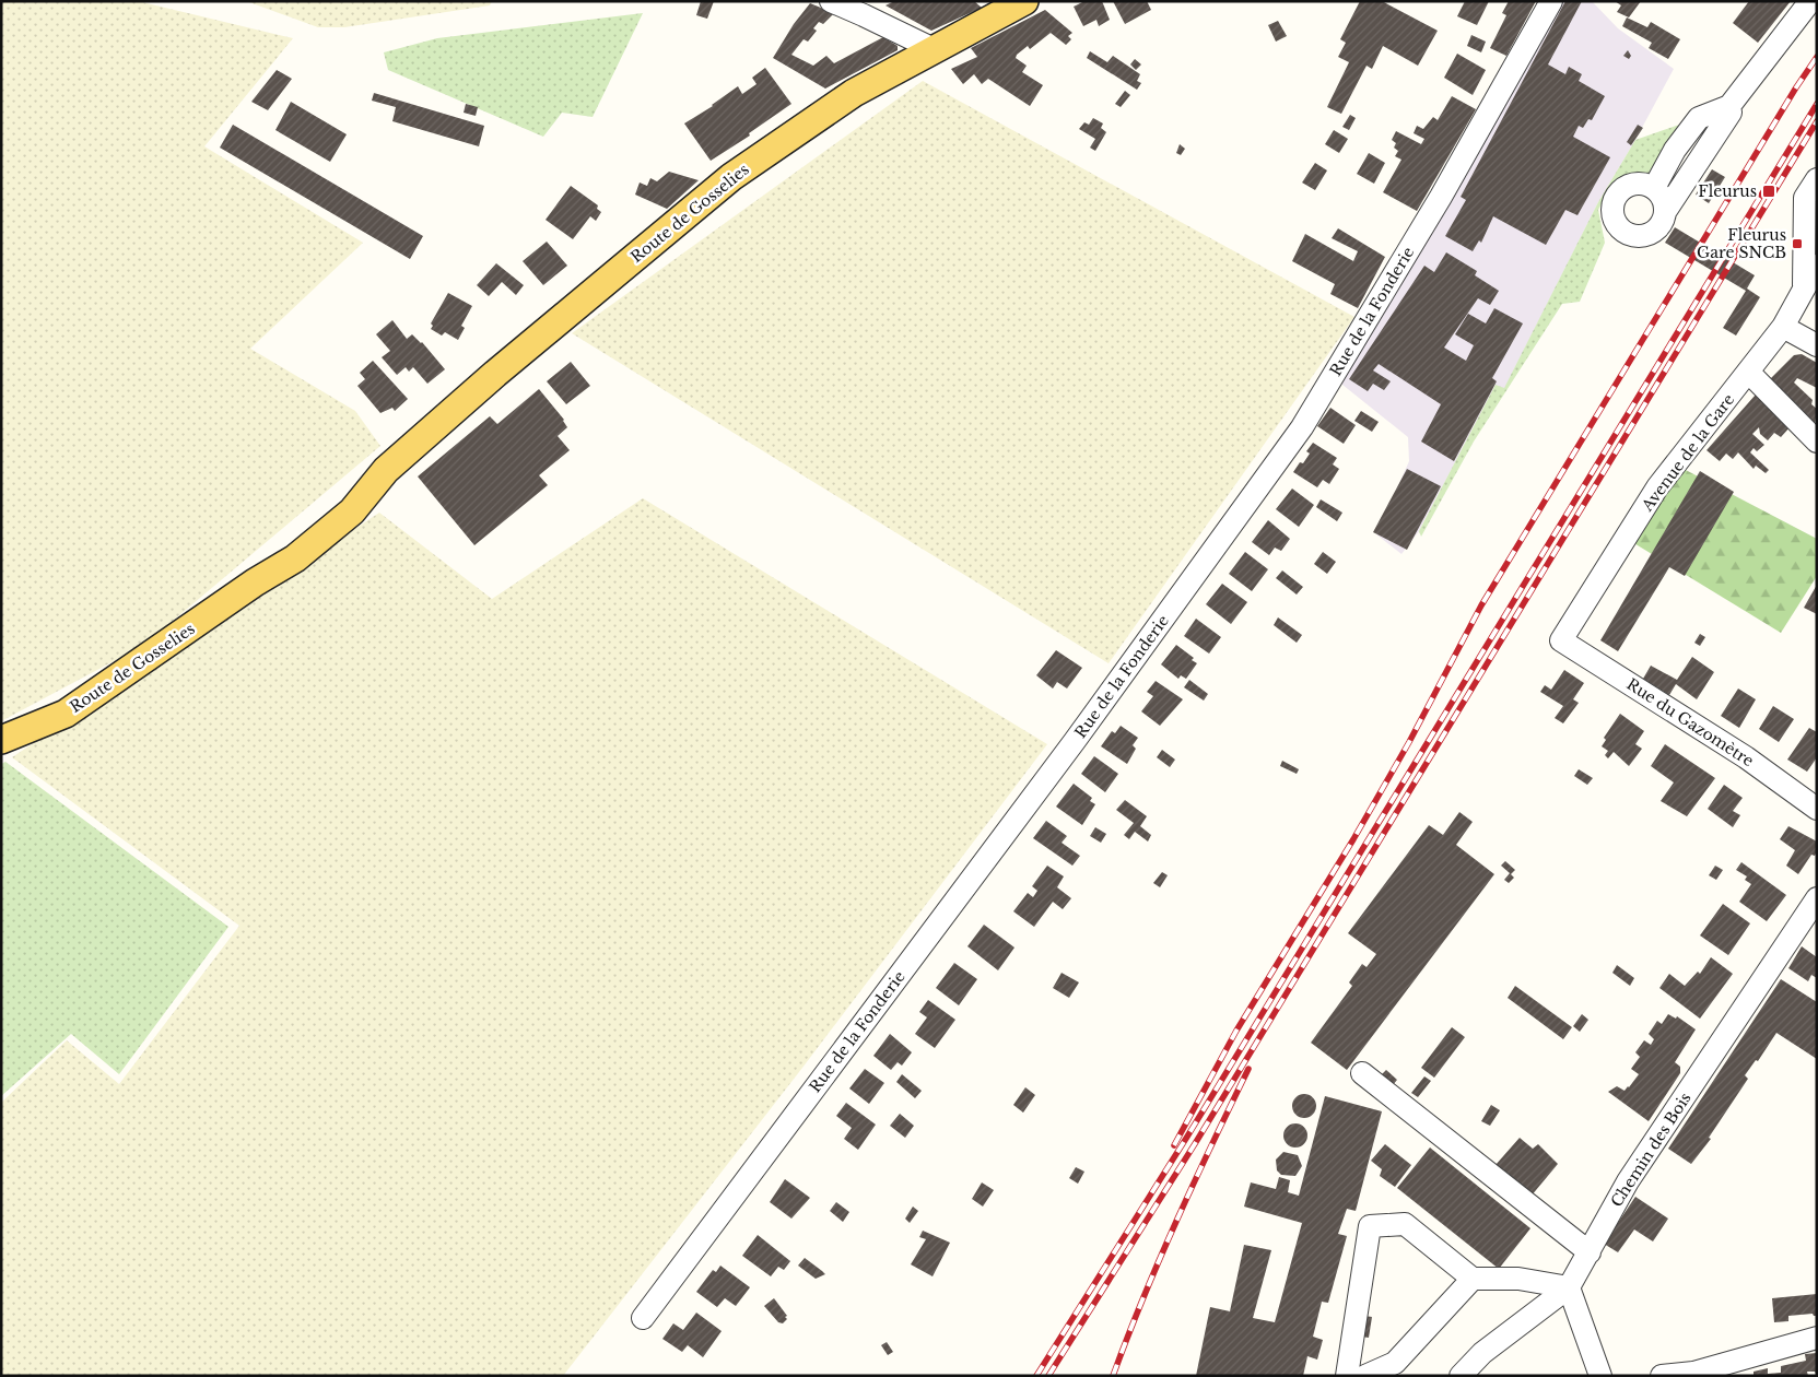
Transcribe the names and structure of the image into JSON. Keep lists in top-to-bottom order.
{
  "streets": {
    "main road": ["Route de Gosselies"],
    "street": [
      "Rue de la Fonderie",
      "Avenue de la Gare",
      "Rue du Gazomètre",
      "Chemin des Bois"
    ]
  },
  "crossings": [
    ["Avenue de la Gare", "Rue du Gazomètre"]
  ],
  "places": {
    "transit": ["Fleurus", "Fleurus Gare SNCB"]
  }
}
